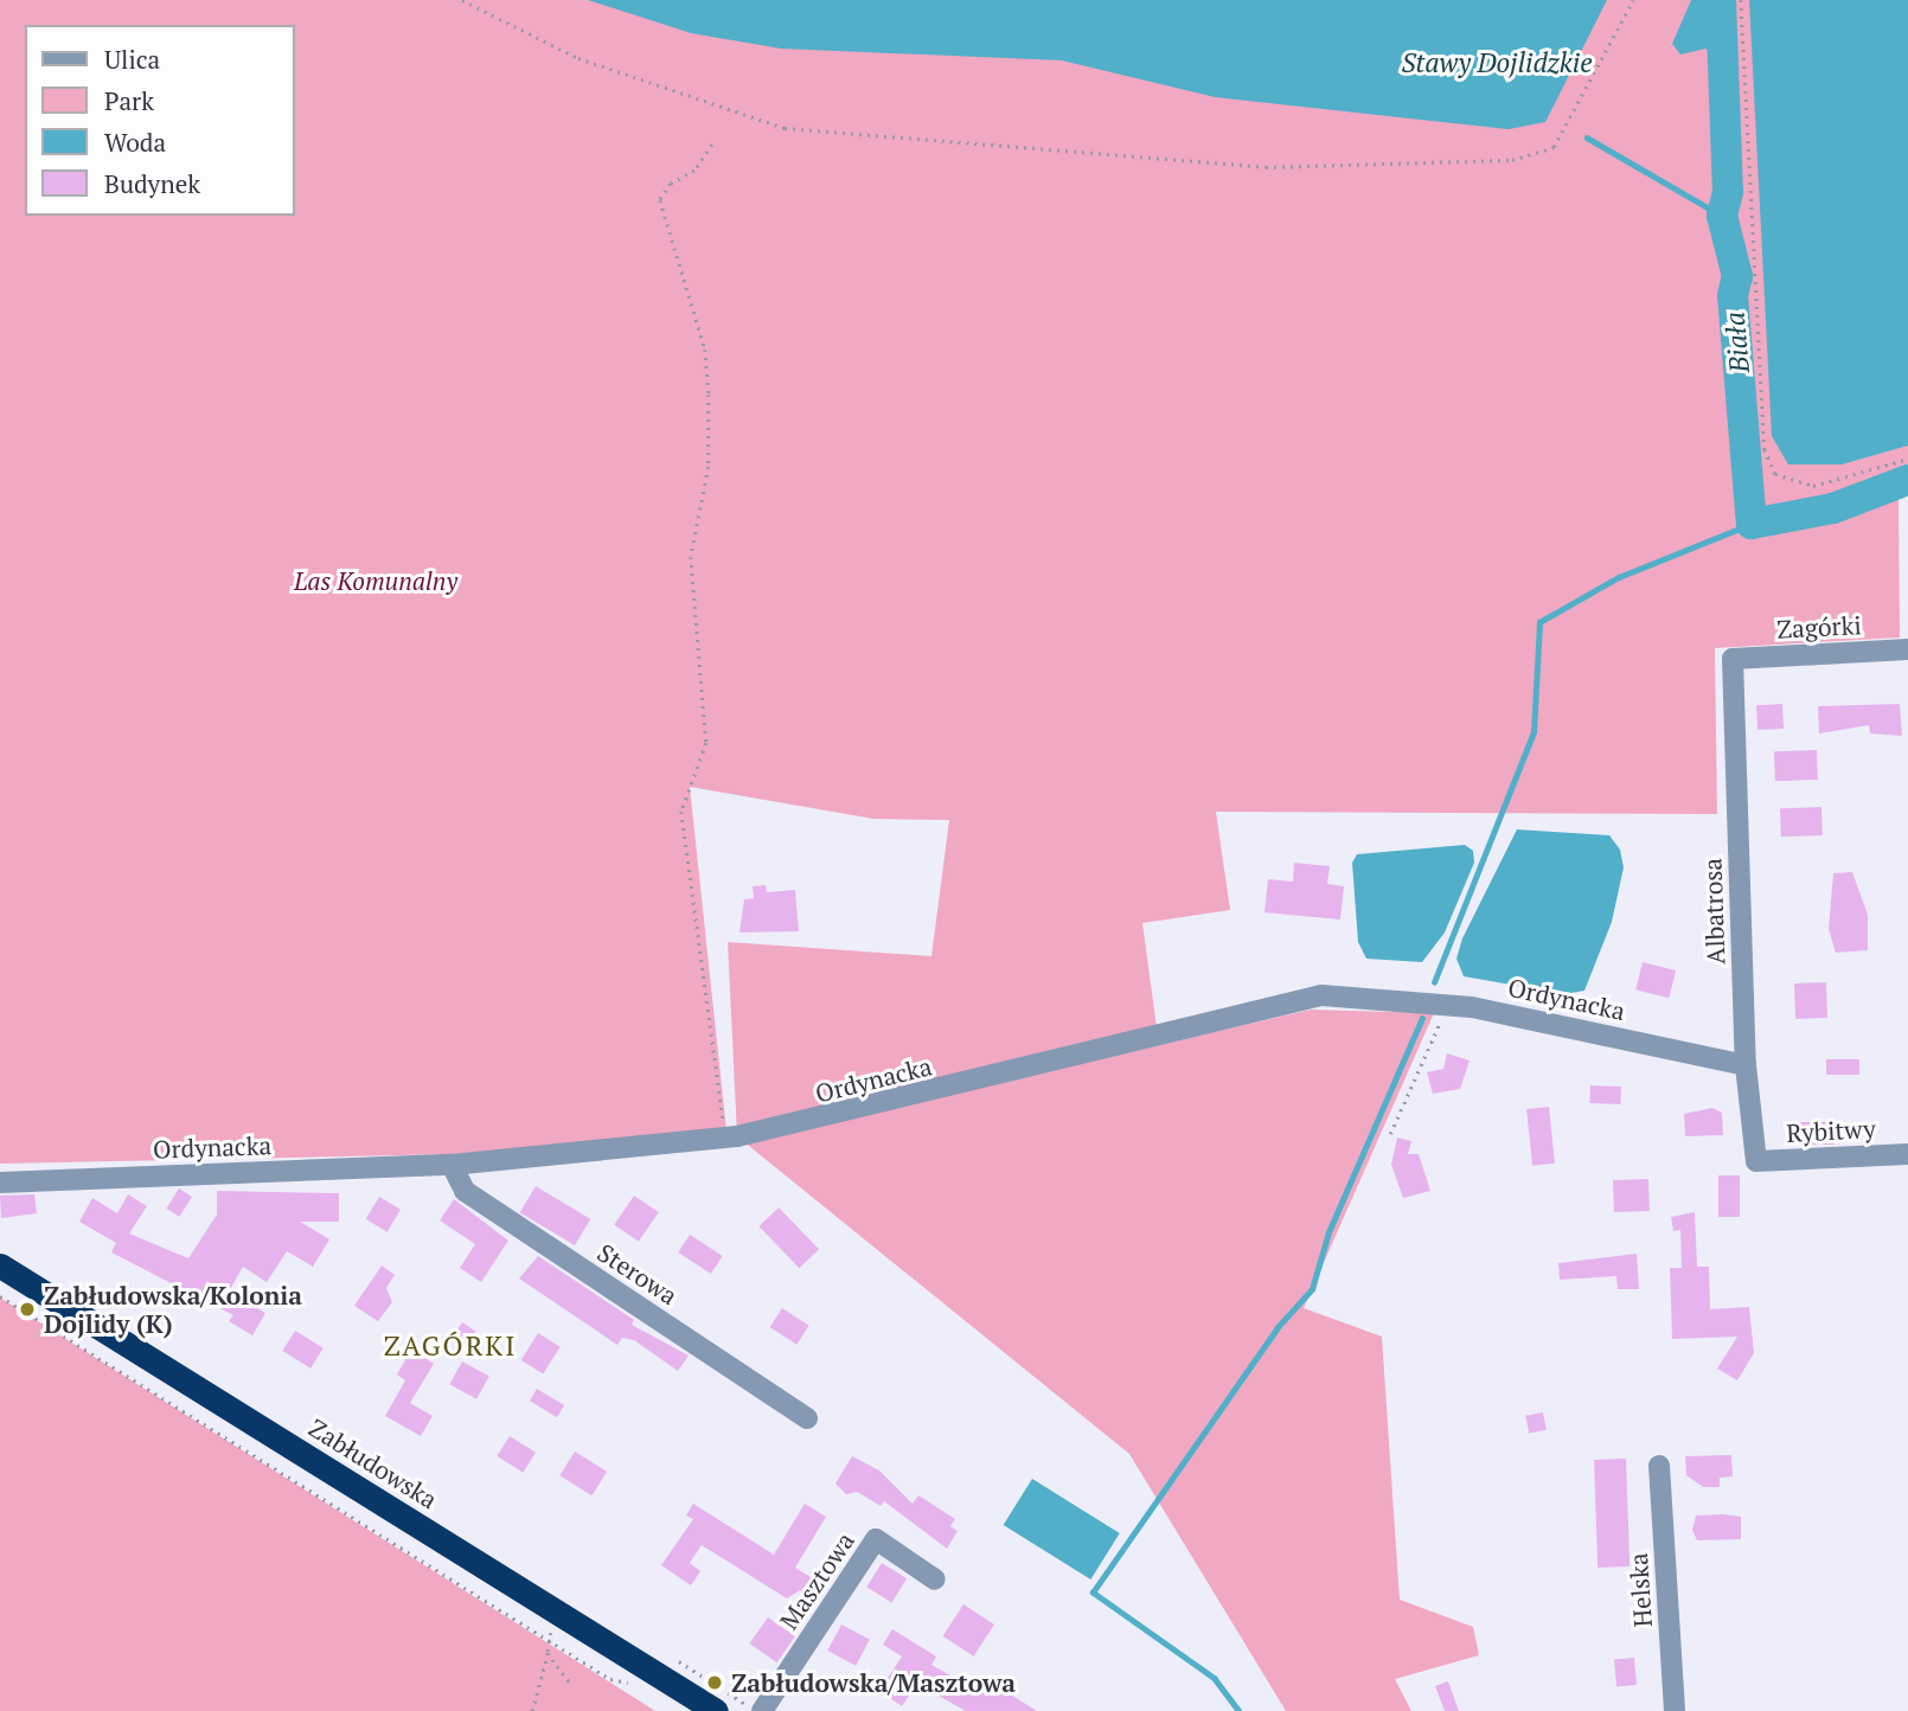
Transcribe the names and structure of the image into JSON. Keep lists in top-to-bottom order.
{
  "streets": {
    "highway": ["Zabłudowska"],
    "street": [
      "Zagórki",
      "Albatrosa",
      "Ordynacka",
      "Rybitwy",
      "Sterowa",
      "Masztowa",
      "Helska"
    ]
  },
  "crossings": [
    ["Zagórki", "Albatrosa"],
    ["Albatrosa", "Ordynacka"],
    ["Albatrosa", "Rybitwy"],
    ["Ordynacka", "Sterowa"]
  ],
  "districts": ["ZAGÓRKI"],
  "water": ["Stawy Dojlidzkie", "Biała"],
  "parks": ["Las Komunalny"],
  "places": ["Zabłudowska/Kolonia Dojlidy (K)", "Zabłudowska/Masztowa"],
  "legend": [
    "Ulica",
    "Park",
    "Woda",
    "Budynek"
  ]
}
